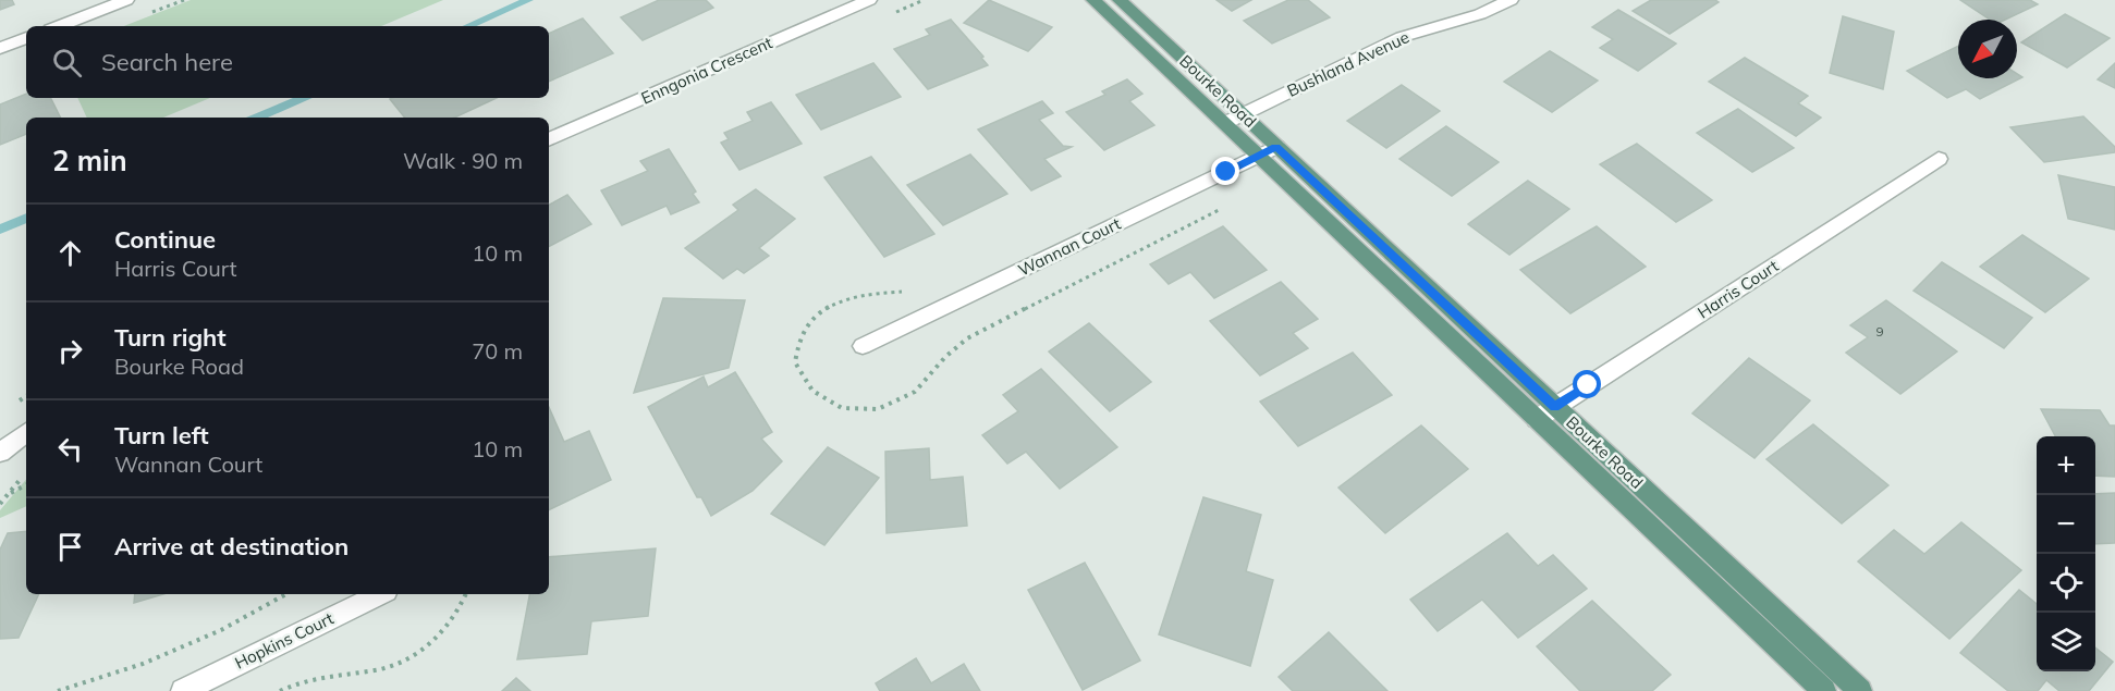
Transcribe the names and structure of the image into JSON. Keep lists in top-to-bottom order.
{
  "streets": {
    "main road": ["Bourke Road"],
    "street": [
      "Bushland Avenue",
      "Enngonia Crescent",
      "Wannan Court",
      "Harris Court",
      "Hopkins Court"
    ]
  },
  "crossings": [
    ["Bushland Avenue", "Bourke Road"],
    ["Bourke Road", "Wannan Court"],
    ["Bourke Road", "Harris Court"]
  ],
  "house_numbers": ["9"],
  "north": "bottom left",
  "page": {
    "search": "Search here",
    "heading": ["2 min", "Walk · 90 m"],
    "list": [
      ["Continue", "Harris Court", "10 m"],
      ["Turn right", "Bourke Road", "70 m"],
      ["Turn left", "Wannan Court", "10 m"],
      "Arrive at destination"
    ],
    "map_buttons": ["+", "−"]
  }
}
